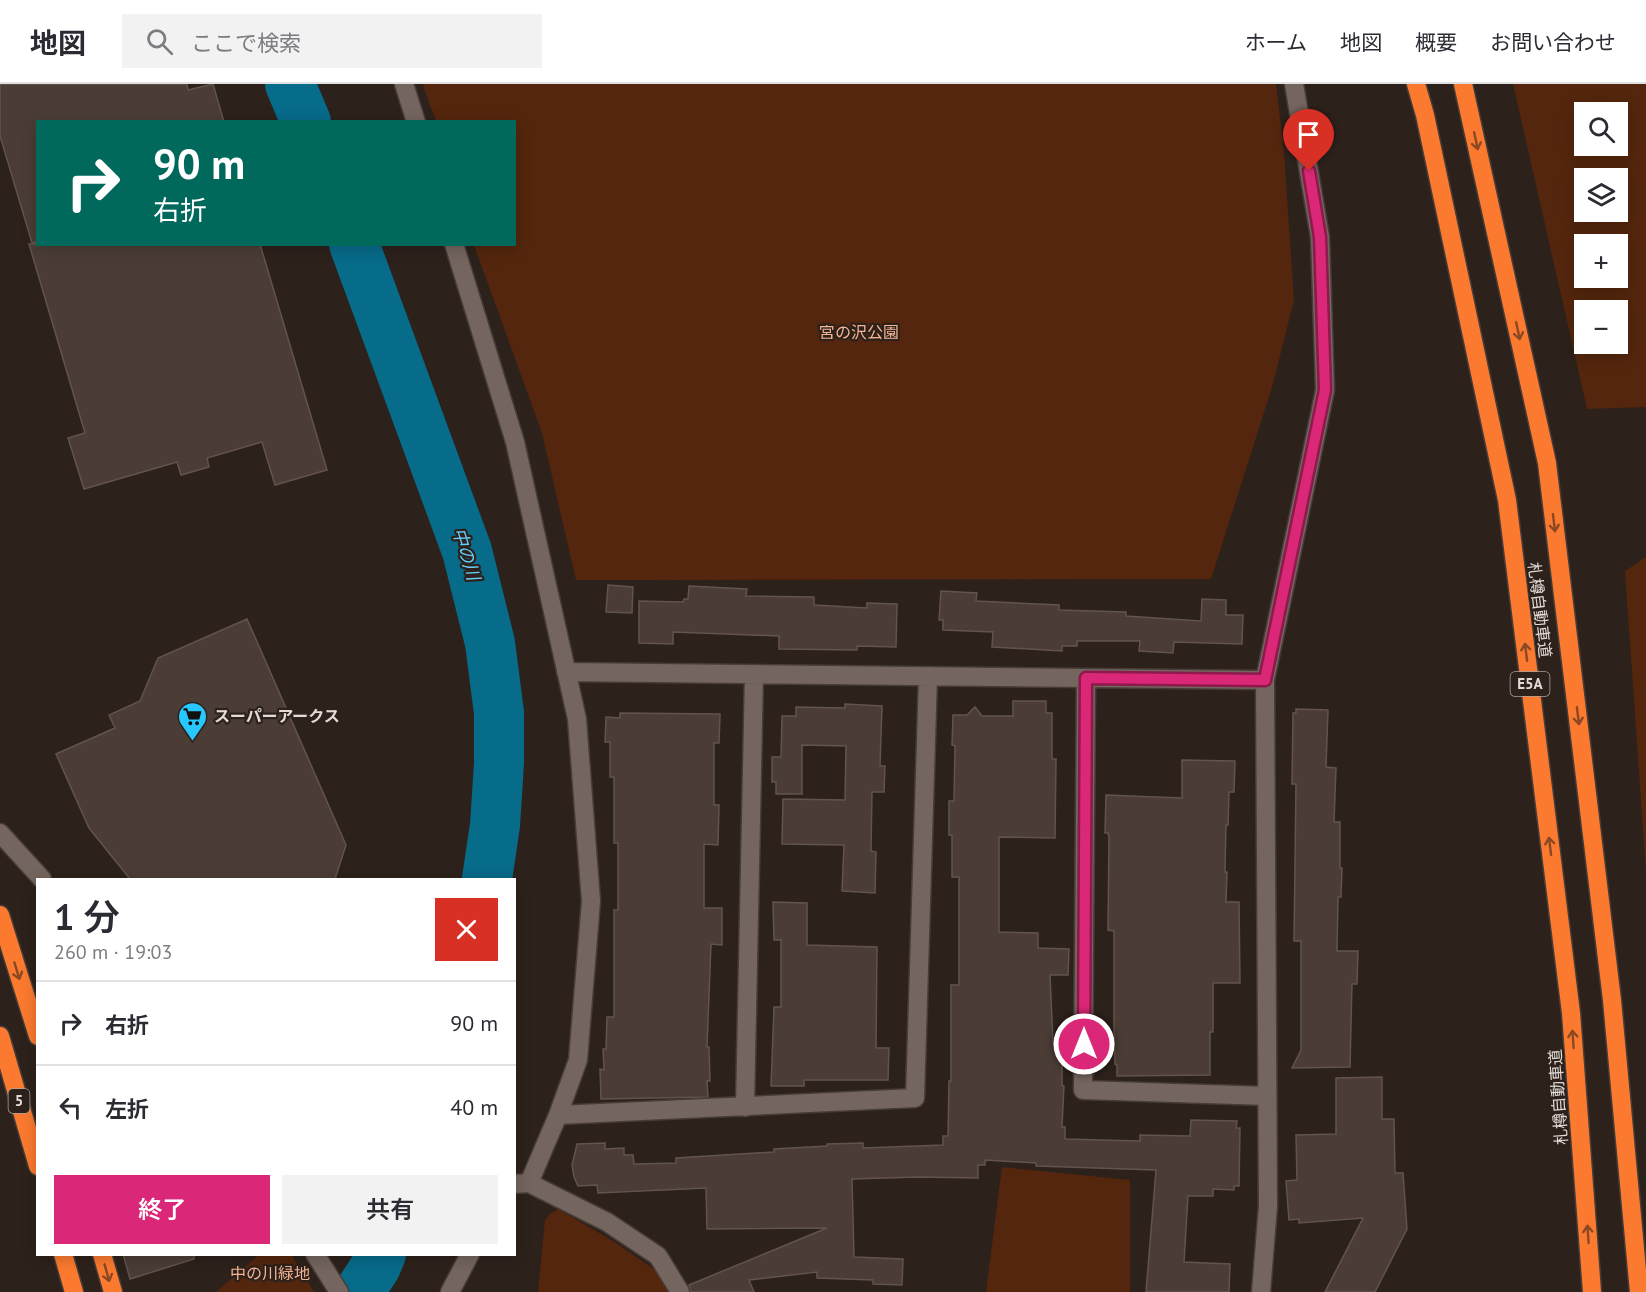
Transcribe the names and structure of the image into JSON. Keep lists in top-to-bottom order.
{
  "streets": {
    "highway": ["札樽自動車道", "E5A", "5"]
  },
  "water": ["中の川"],
  "parks": ["宮の沢公園", "中の川緑地"],
  "places": {
    "supermarket": ["スーパーアークス"]
  },
  "page": {
    "header": "地図",
    "search": "ここで検索",
    "nav": [
      "ホーム",
      "地図",
      "概要",
      "お問い合わせ"
    ],
    "map_buttons": ["+", "−"],
    "turn": ["90 m", "右折"],
    "heading": ["1 分", "260 m · 19:03"],
    "list": [
      {
        "name": "右折",
        "value": "90 m"
      },
      {
        "name": "左折",
        "value": "40 m"
      }
    ],
    "buttons": ["終了", "共有"]
  }
}
